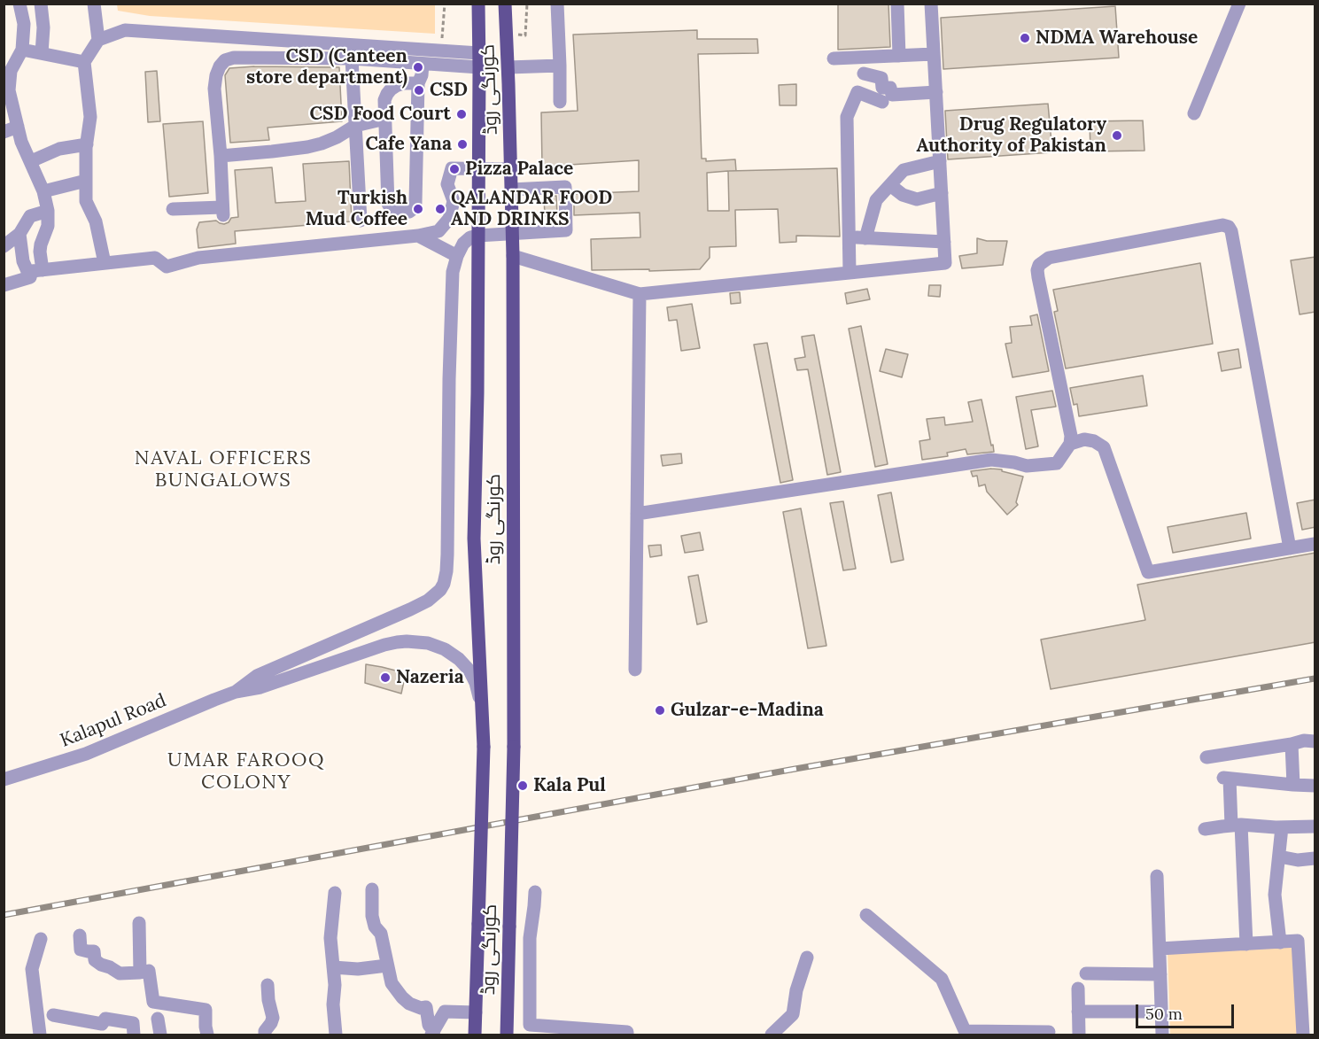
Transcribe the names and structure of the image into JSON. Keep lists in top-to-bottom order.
{
  "streets": {
    "main road": ["کورنگی روڈ"],
    "street": ["Kalapul Road"]
  },
  "districts": ["NAVAL OFFICERS BUNGALOWS", "UMAR FAROOQ COLONY"],
  "places": [
    "NDMA Warehouse",
    "CSD (Canteen store department)",
    "CSD",
    "CSD Food Court",
    "Drug Regulatory Authority of Pakistan",
    "Cafe Yana",
    "Pizza Palace",
    "Turkish Mud Coffee",
    "QALANDAR FOOD AND DRINKS",
    "Nazeria",
    "Gulzar-e-Madina",
    "Kala Pul"
  ],
  "scale_bar": "50 m"
}
